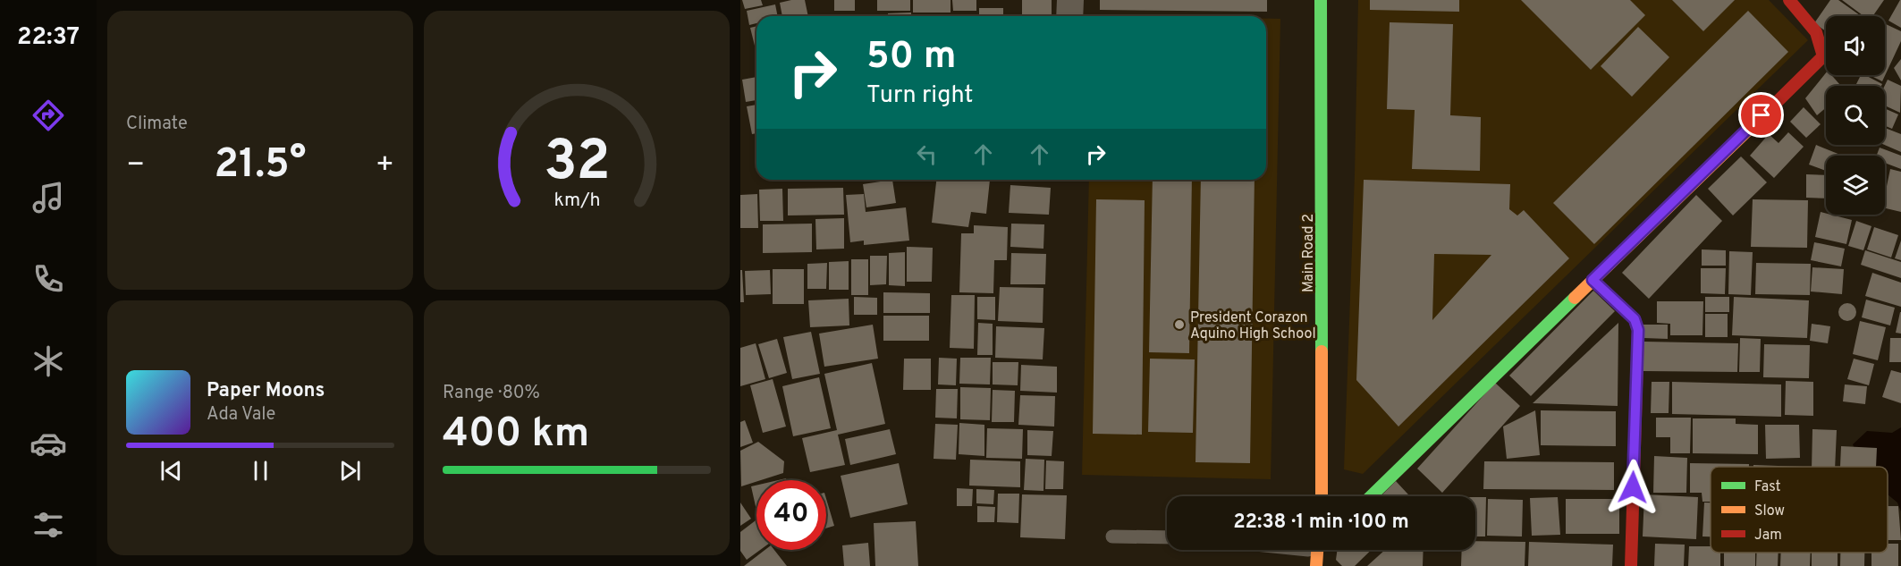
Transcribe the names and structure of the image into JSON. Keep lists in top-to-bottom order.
{
  "streets": {
    "street": ["Main Road 2"]
  },
  "places": ["President Corazon Aquino High School"],
  "legend": ["Fast", "Slow", "Jam"],
  "page": {
    "tabs": "22:37",
    "tile": [
      "Climate",
      ["Range · 80%", "400 km"]
    ],
    "turn": ["50 m", "Turn right"],
    "heat": ["−", "21.5°", "+"],
    "song": ["Paper Moons", "Ada Vale"],
    "limit": "40",
    "trip": "22:38 · 1 min · 100 m",
    "gauge": ["32", "km/h"]
  }
}
